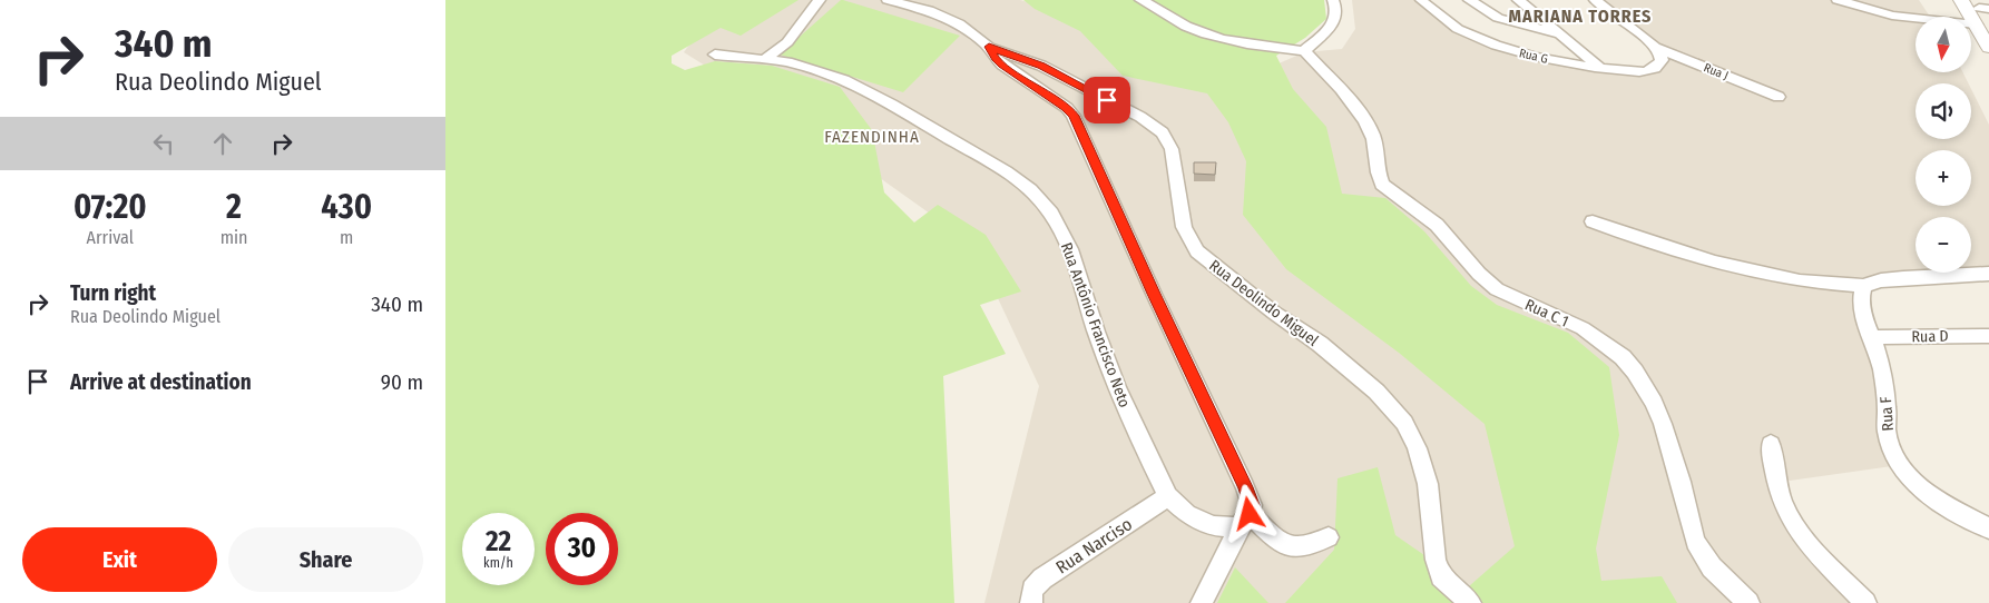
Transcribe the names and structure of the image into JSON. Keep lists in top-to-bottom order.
{
  "streets": {
    "street": [
      "Rua G",
      "Rua J",
      "Rua Deolindo Miguel",
      "Rua C 1",
      "Rua Antônio Francisco Neto",
      "Rua D",
      "Rua F",
      "Rua Narciso"
    ]
  },
  "crossings": [
    ["Rua G", "Rua J"],
    ["Rua Antônio Francisco Neto", "Rua Narciso"],
    ["Rua D", "Rua F"]
  ],
  "districts": ["MARIANA TORRES", "FAZENDINHA"],
  "north": "bottom",
  "page": {
    "turn": ["340 m", "Rua Deolindo Miguel"],
    "map_buttons": ["+", "−"],
    "eta": [
      "07:20",
      "Arrival",
      "2",
      "min",
      "430",
      "m"
    ],
    "list": [
      {
        "name": "Turn right",
        "note": "Rua Deolindo Miguel",
        "value": "340 m"
      },
      {
        "name": "Arrive at destination",
        "value": "90 m"
      }
    ],
    "speed": "22 km/h",
    "limit": "30",
    "buttons": ["Exit", "Share"]
  }
}
